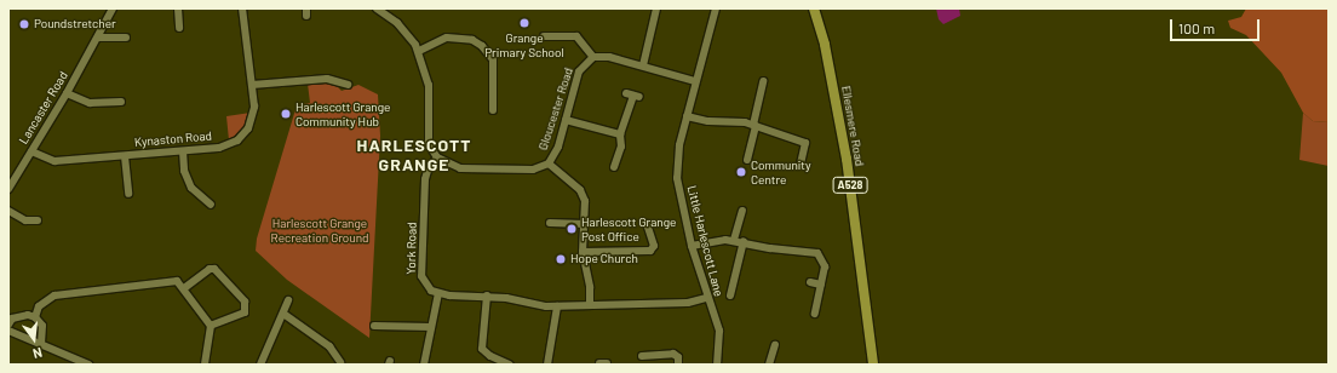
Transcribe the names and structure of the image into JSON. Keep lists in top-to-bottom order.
{
  "streets": {
    "main road": ["Ellesmere Road", "A528"],
    "street": [
      "Lancaster Road",
      "Gloucester Road",
      "Kynaston Road",
      "Little Harlescott Lane",
      "York Road"
    ]
  },
  "crossings": [
    ["Lancaster Road", "Kynaston Road"],
    ["Gloucester Road", "York Road"]
  ],
  "districts": ["HARLESCOTT GRANGE"],
  "parks": ["Harlescott Grange Recreation Ground"],
  "places": [
    "Grange Primary School",
    "Poundstretcher",
    "Harlescott Grange Community Hub",
    "Community Centre",
    "Harlescott Grange Post Office",
    "Hope Church"
  ],
  "scale_bar": "100 m",
  "north": "bottom"
}
